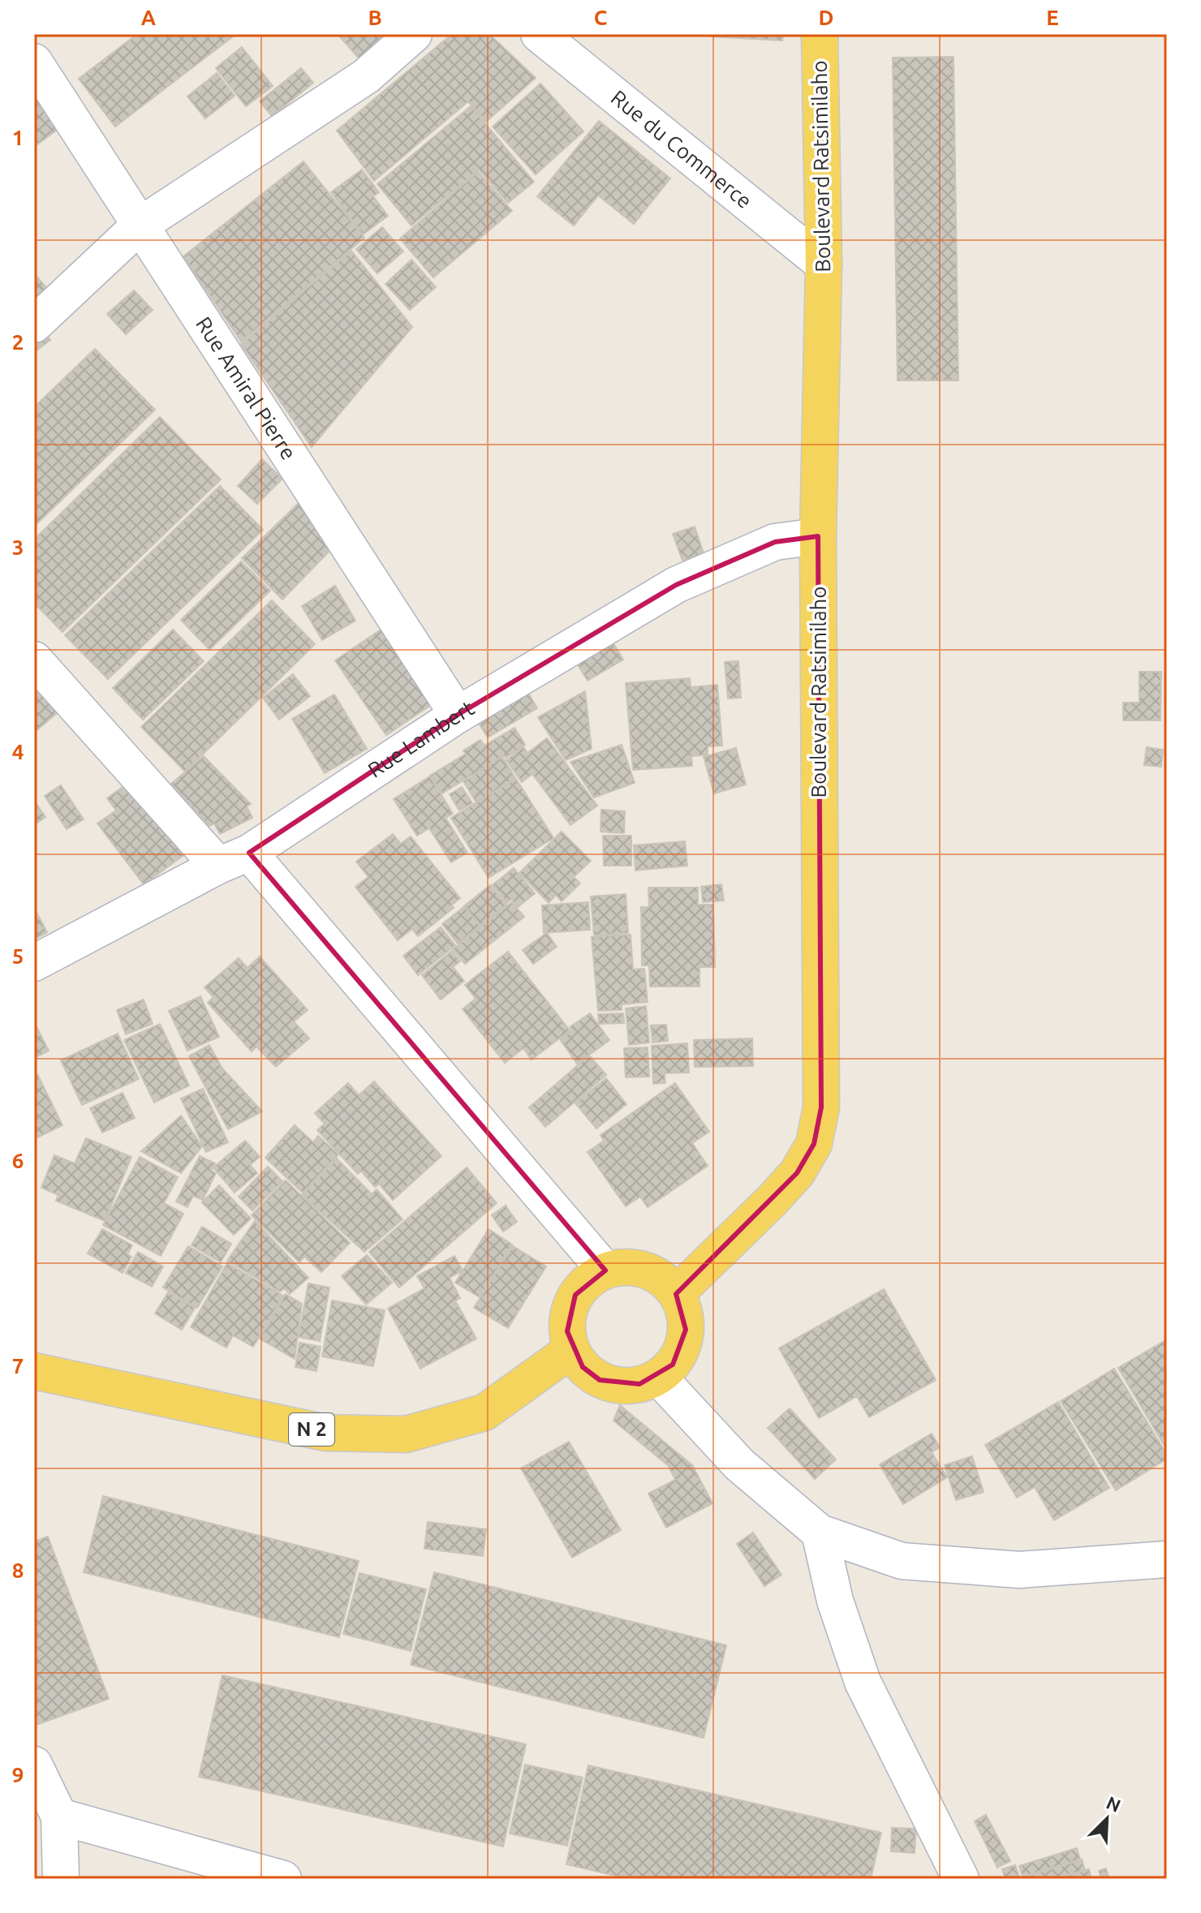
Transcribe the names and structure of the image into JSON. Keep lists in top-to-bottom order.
{
  "streets": {
    "main road": ["Boulevard Ratsimilaho", "N 2"],
    "street": ["Rue du Commerce", "Rue Amiral Pierre", "Rue Lambert"]
  },
  "crossings": [
    ["Rue du Commerce", "Boulevard Ratsimilaho"],
    ["Boulevard Ratsimilaho", "Rue Lambert"],
    ["Boulevard Ratsimilaho", "N 2"],
    ["Rue Amiral Pierre", "Rue Lambert"]
  ],
  "north": "top right",
  "grid": {
    "columns": [
      "A",
      "B",
      "C",
      "D",
      "E"
    ],
    "rows": [
      "1",
      "2",
      "3",
      "4",
      "5",
      "6",
      "7",
      "8",
      "9"
    ]
  }
}
